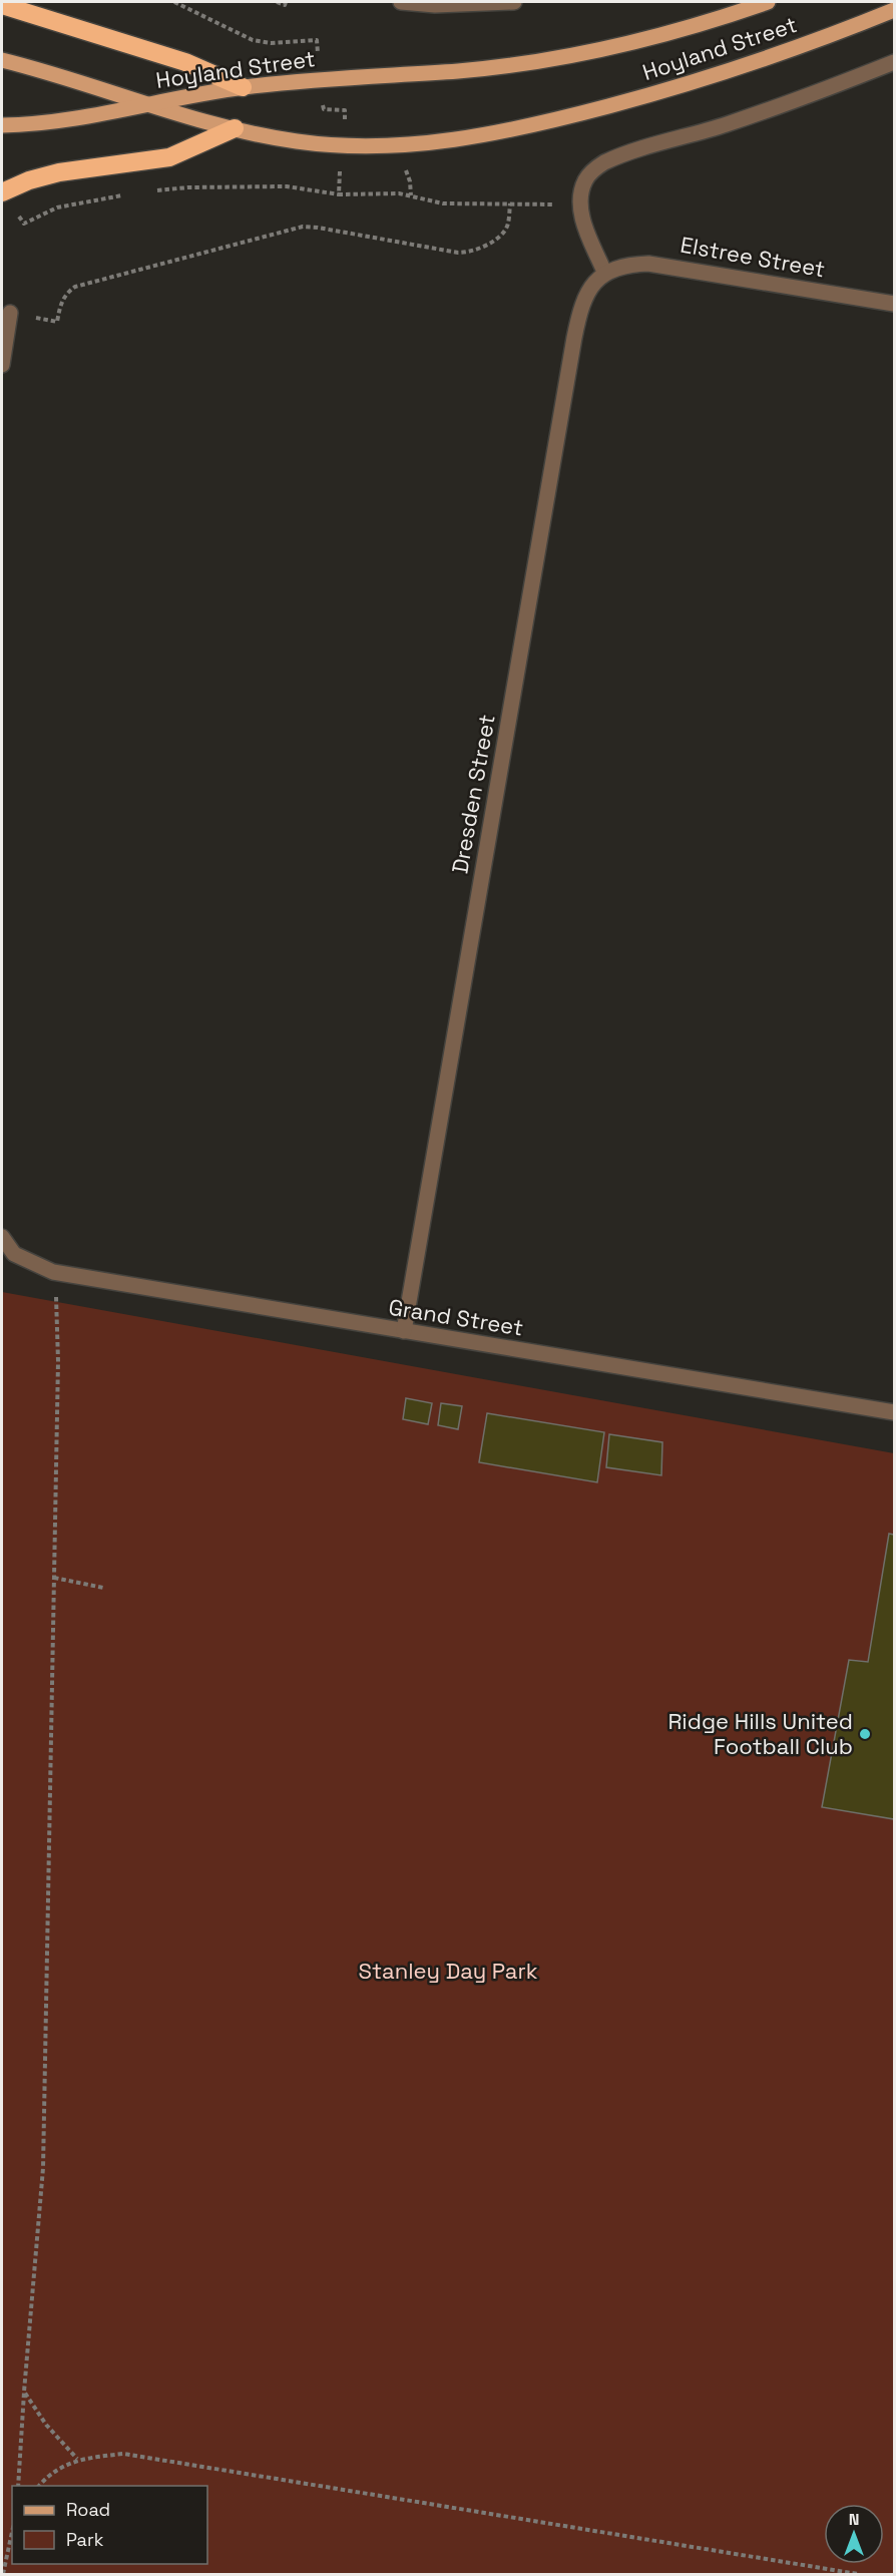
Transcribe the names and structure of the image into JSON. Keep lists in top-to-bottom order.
{
  "streets": {
    "main road": ["Hoyland Street"],
    "street": ["Elstree Street", "Dresden Street", "Grand Street"]
  },
  "crossings": [
    ["Elstree Street", "Dresden Street"],
    ["Dresden Street", "Grand Street"]
  ],
  "parks": ["Stanley Day Park"],
  "places": ["Ridge Hills United Football Club"],
  "legend": ["Road", "Park"],
  "north": "top"
}
